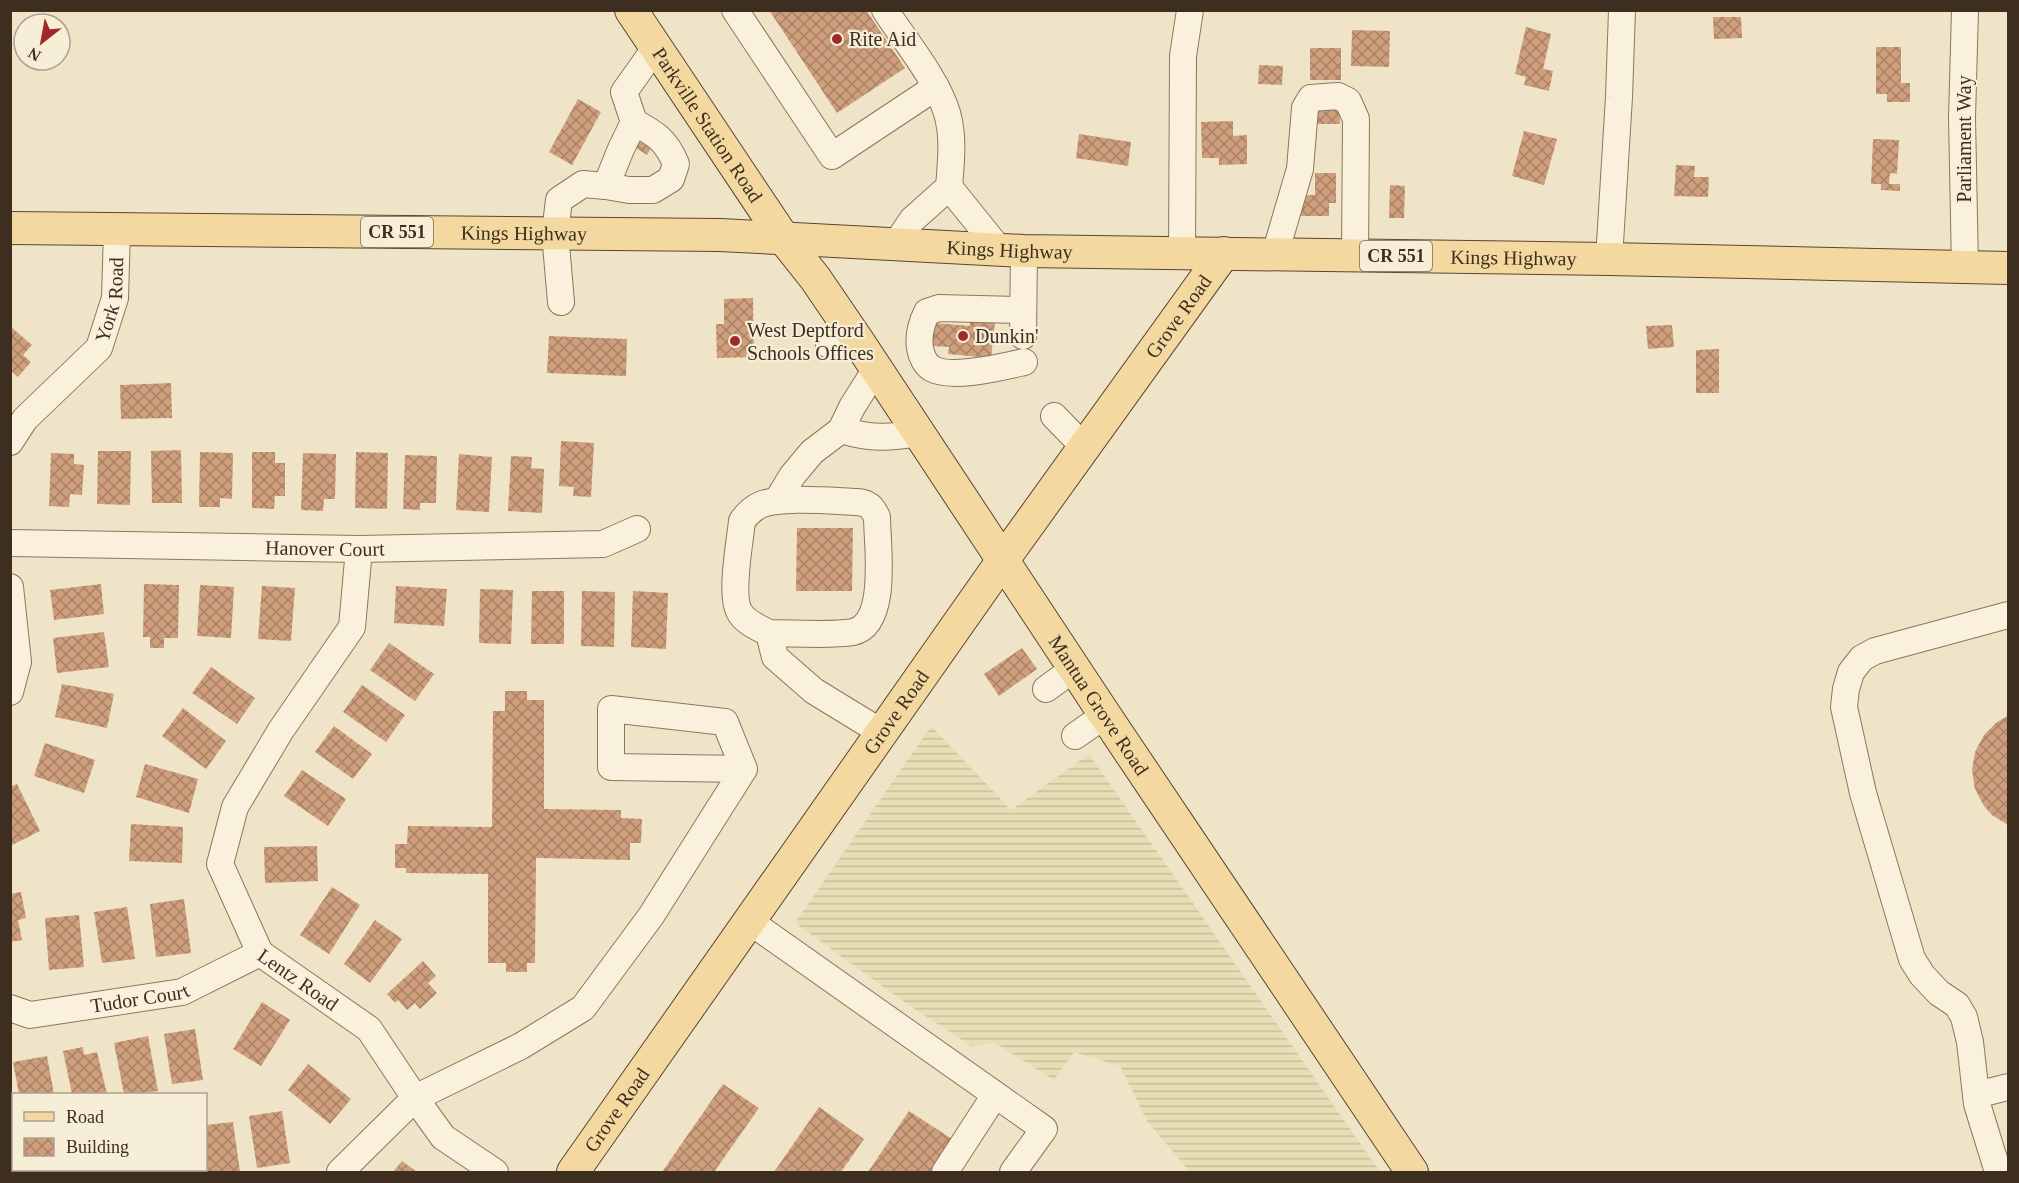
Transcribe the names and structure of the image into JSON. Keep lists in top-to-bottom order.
{
  "streets": {
    "main road": [
      "Parkville Station Road",
      "CR 551",
      "Kings Highway",
      "Grove Road",
      "Mantua Grove Road"
    ],
    "street": [
      "Parliament Way",
      "York Road",
      "Hanover Court",
      "Lentz Road",
      "Tudor Court"
    ]
  },
  "crossings": [
    ["Parkville Station Road", "Kings Highway"],
    ["Parkville Station Road", "Mantua Grove Road"],
    ["Parliament Way", "Kings Highway"],
    ["Kings Highway", "York Road"],
    ["Kings Highway", "Grove Road"],
    ["Kings Highway", "Mantua Grove Road"],
    ["Grove Road", "Mantua Grove Road"],
    ["Hanover Court", "Lentz Road"],
    ["Lentz Road", "Tudor Court"]
  ],
  "places": ["Rite Aid", "Dunkin'", "West Deptford Schools Offices"],
  "legend": ["Road", "Building"],
  "north": "bottom left"
}
